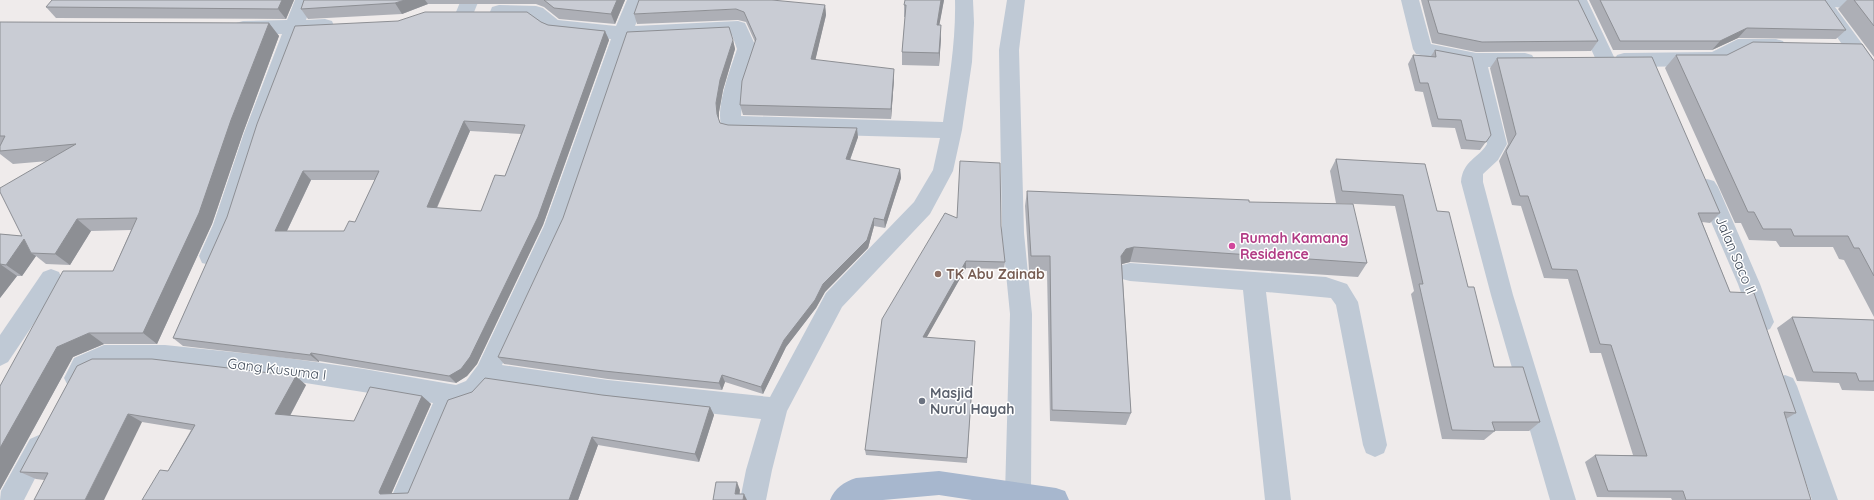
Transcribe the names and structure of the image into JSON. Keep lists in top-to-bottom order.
{
  "streets": {
    "street": ["Jalan Saco II", "Gang Kusuma I"]
  },
  "places": ["Rumah Kamang Residence", "TK Abu Zainab", "Masjid Nurul Hayah"]
}
